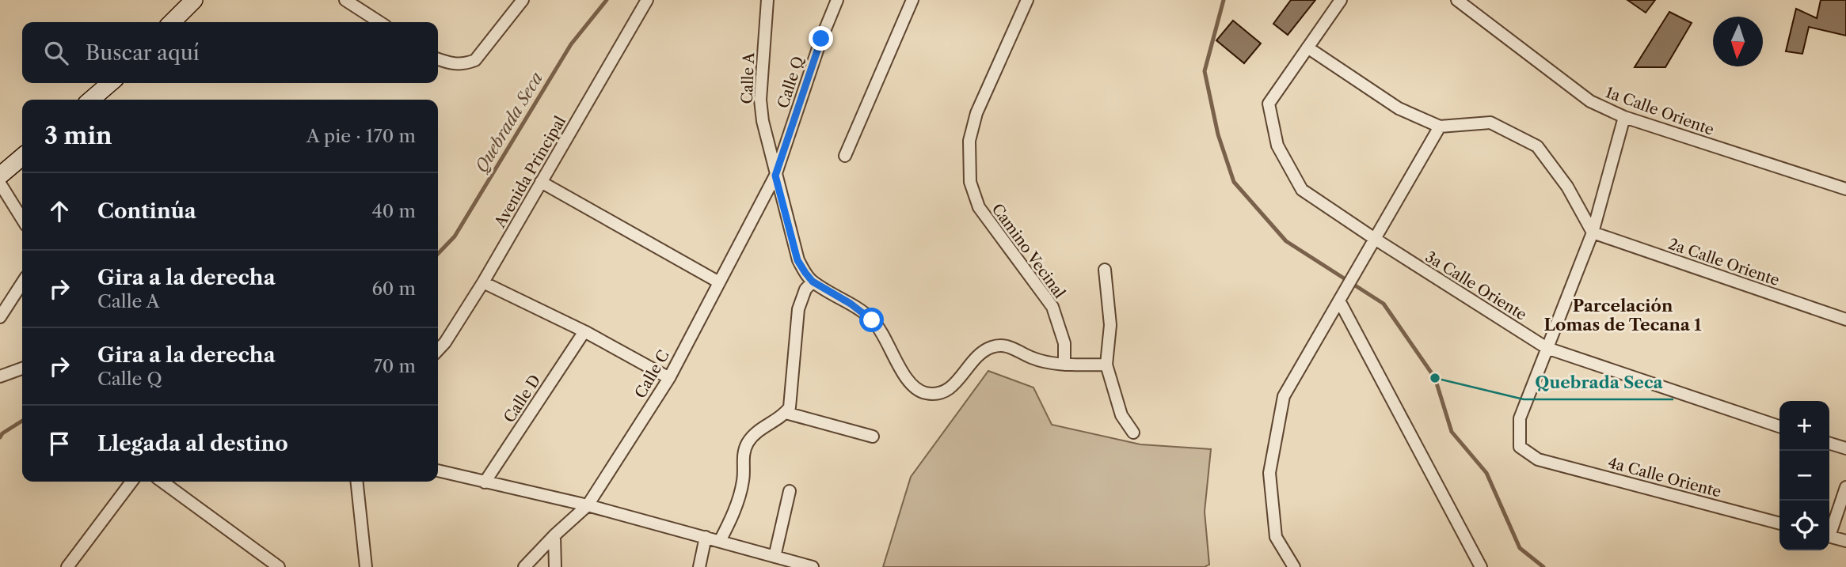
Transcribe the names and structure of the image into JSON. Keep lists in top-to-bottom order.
{
  "streets": {
    "street": [
      "Calle A",
      "Calle Q",
      "1a Calle Oriente",
      "Avenida Principal",
      "Camino Vecinal",
      "2a Calle Oriente",
      "3a Calle Oriente",
      "Calle C",
      "Calle D",
      "4a Calle Oriente"
    ]
  },
  "crossings": [
    ["Calle A", "Calle Q"],
    ["Calle A", "Calle C"],
    ["Calle Q", "Calle C"],
    ["3a Calle Oriente", "4a Calle Oriente"]
  ],
  "districts": ["Parcelación Lomas de Tecana 1"],
  "water": ["Quebrada Seca"],
  "places": ["Quebrada Seca"],
  "north": "bottom",
  "page": {
    "search": "Buscar aquí",
    "heading": ["3 min", "A pie · 170 m"],
    "list": [
      ["Continúa", "40 m"],
      ["Gira a la derecha", "Calle A", "60 m"],
      ["Gira a la derecha", "Calle Q", "70 m"],
      "Llegada al destino"
    ],
    "map_buttons": ["+", "−"]
  }
}
